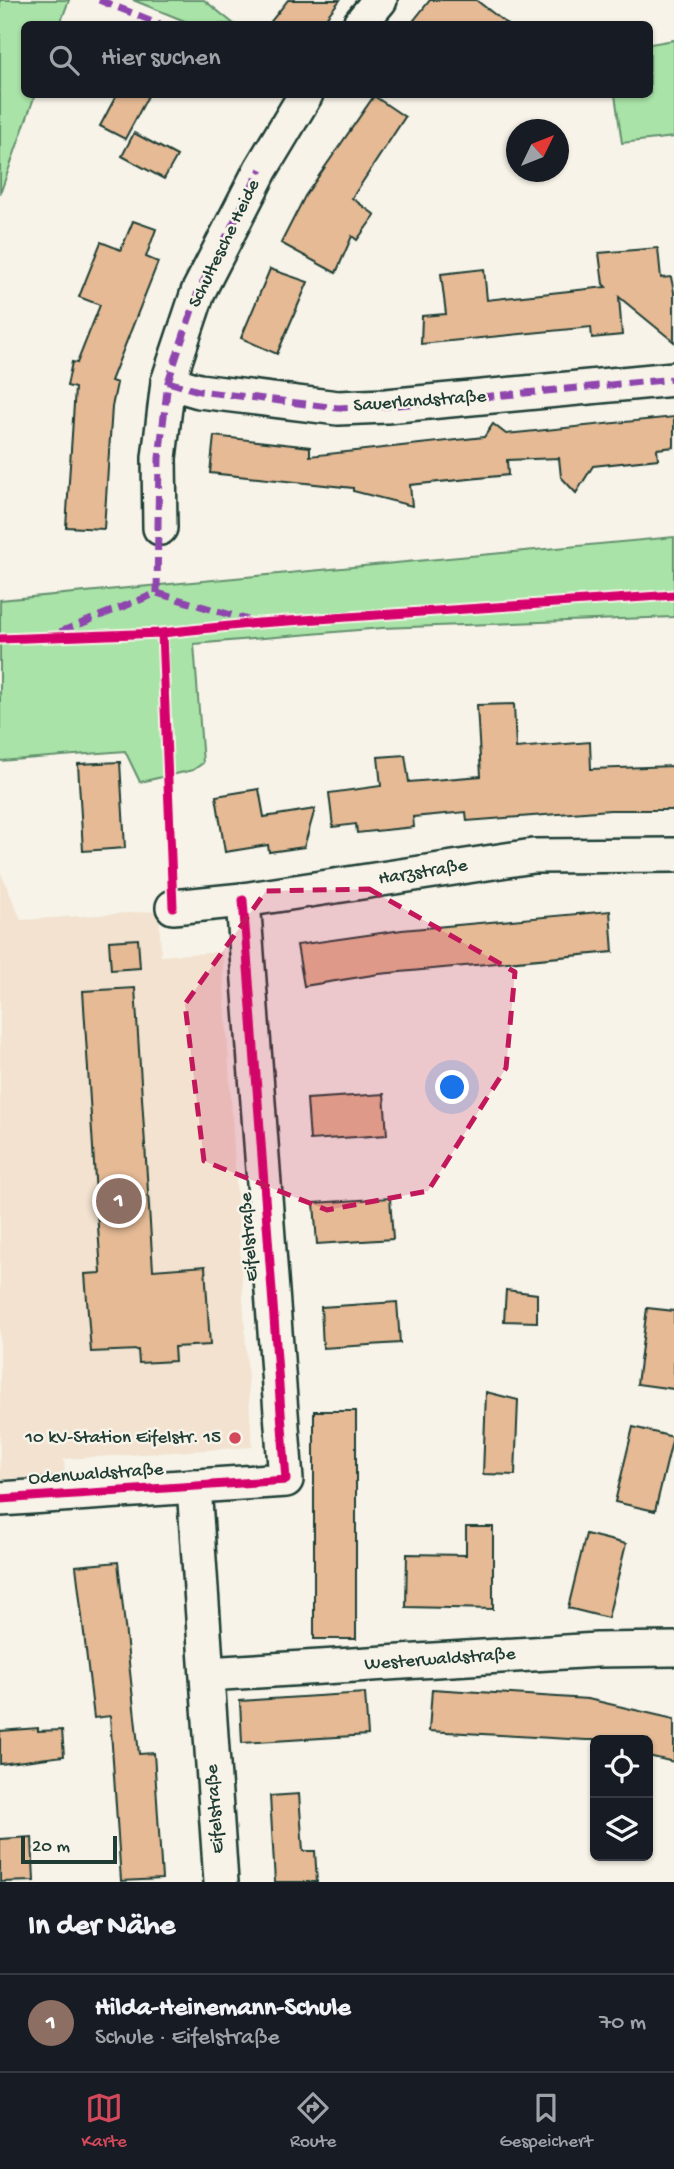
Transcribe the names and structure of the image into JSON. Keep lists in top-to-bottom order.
{
  "streets": {
    "street": [
      "Schultesche Heide",
      "Sauerlandstraße",
      "Harzstraße",
      "Eifelstraße",
      "Odenwaldstraße",
      "Westerwaldstraße"
    ]
  },
  "crossings": [
    ["Schultesche Heide", "Sauerlandstraße"],
    ["Harzstraße", "Eifelstraße"],
    ["Eifelstraße", "Odenwaldstraße"],
    ["Eifelstraße", "Westerwaldstraße"]
  ],
  "places": ["10 kV-Station Eifelstr. 15"],
  "scale_bar": "20 m",
  "north": "top right",
  "page": {
    "search": "Hier suchen",
    "pins": "1",
    "scale": "20 m",
    "heading": "In der Nähe",
    "list": [
      {
        "mark": "1",
        "name": "Hilda-Heinemann-Schule",
        "note": "Schule · Eifelstraße",
        "value": "70 m"
      }
    ],
    "nav": ["Karte", "Route", "Gespeichert"]
  }
}
